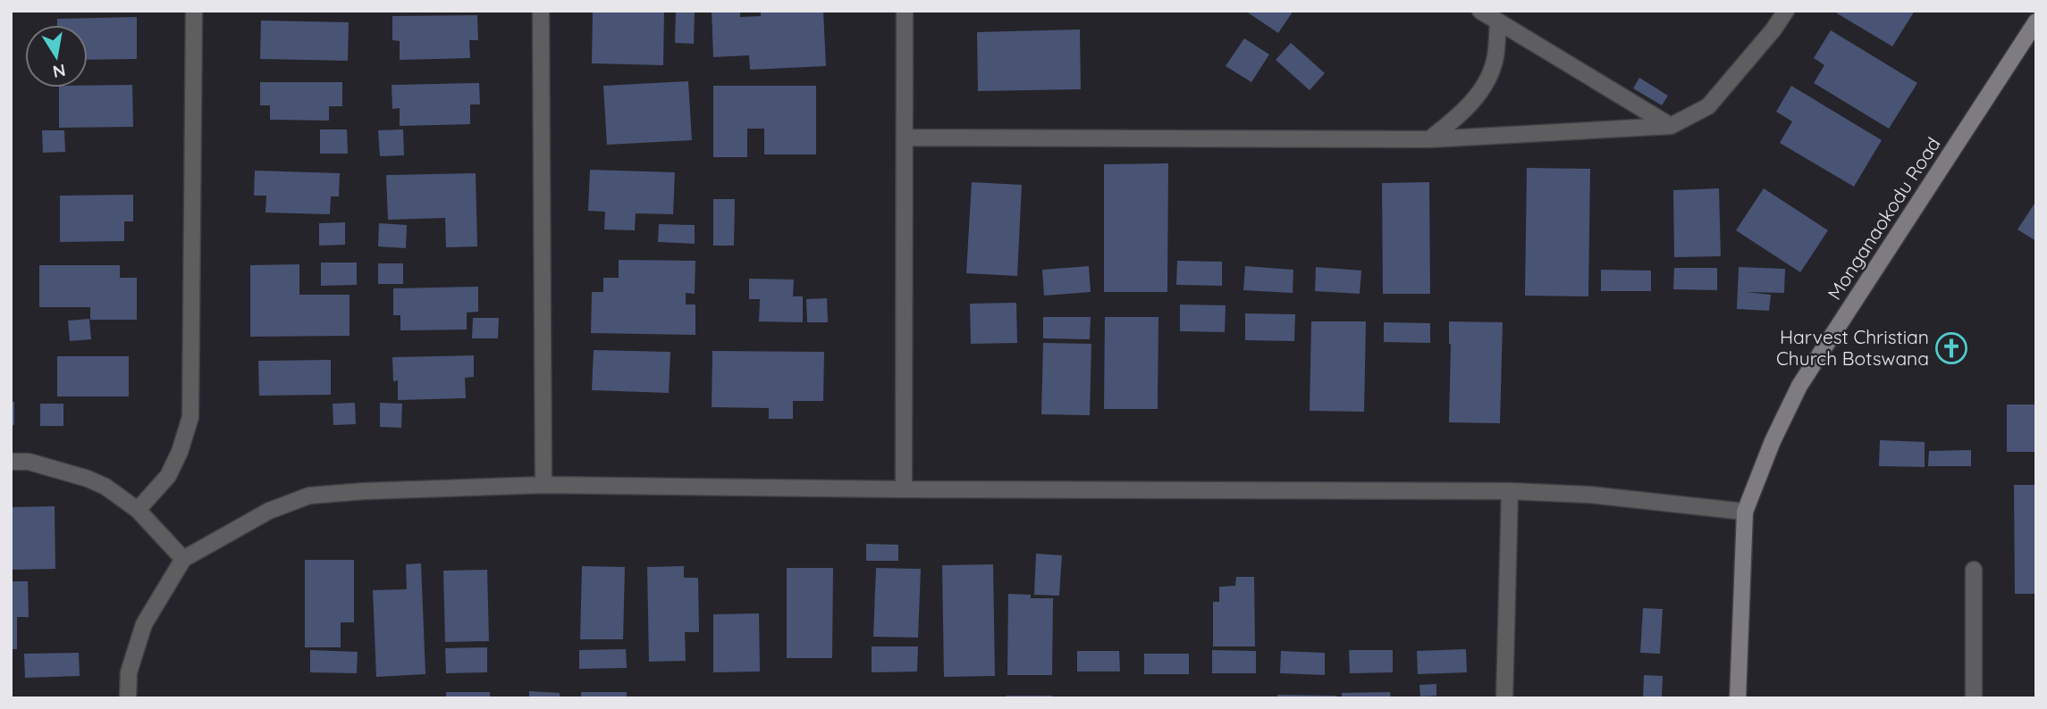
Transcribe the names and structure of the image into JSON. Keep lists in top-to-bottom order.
{
  "streets": {
    "street": ["Monganaokodu Road"]
  },
  "places": {
    "church": ["Harvest Christian Church Botswana"]
  },
  "north": "bottom"
}
